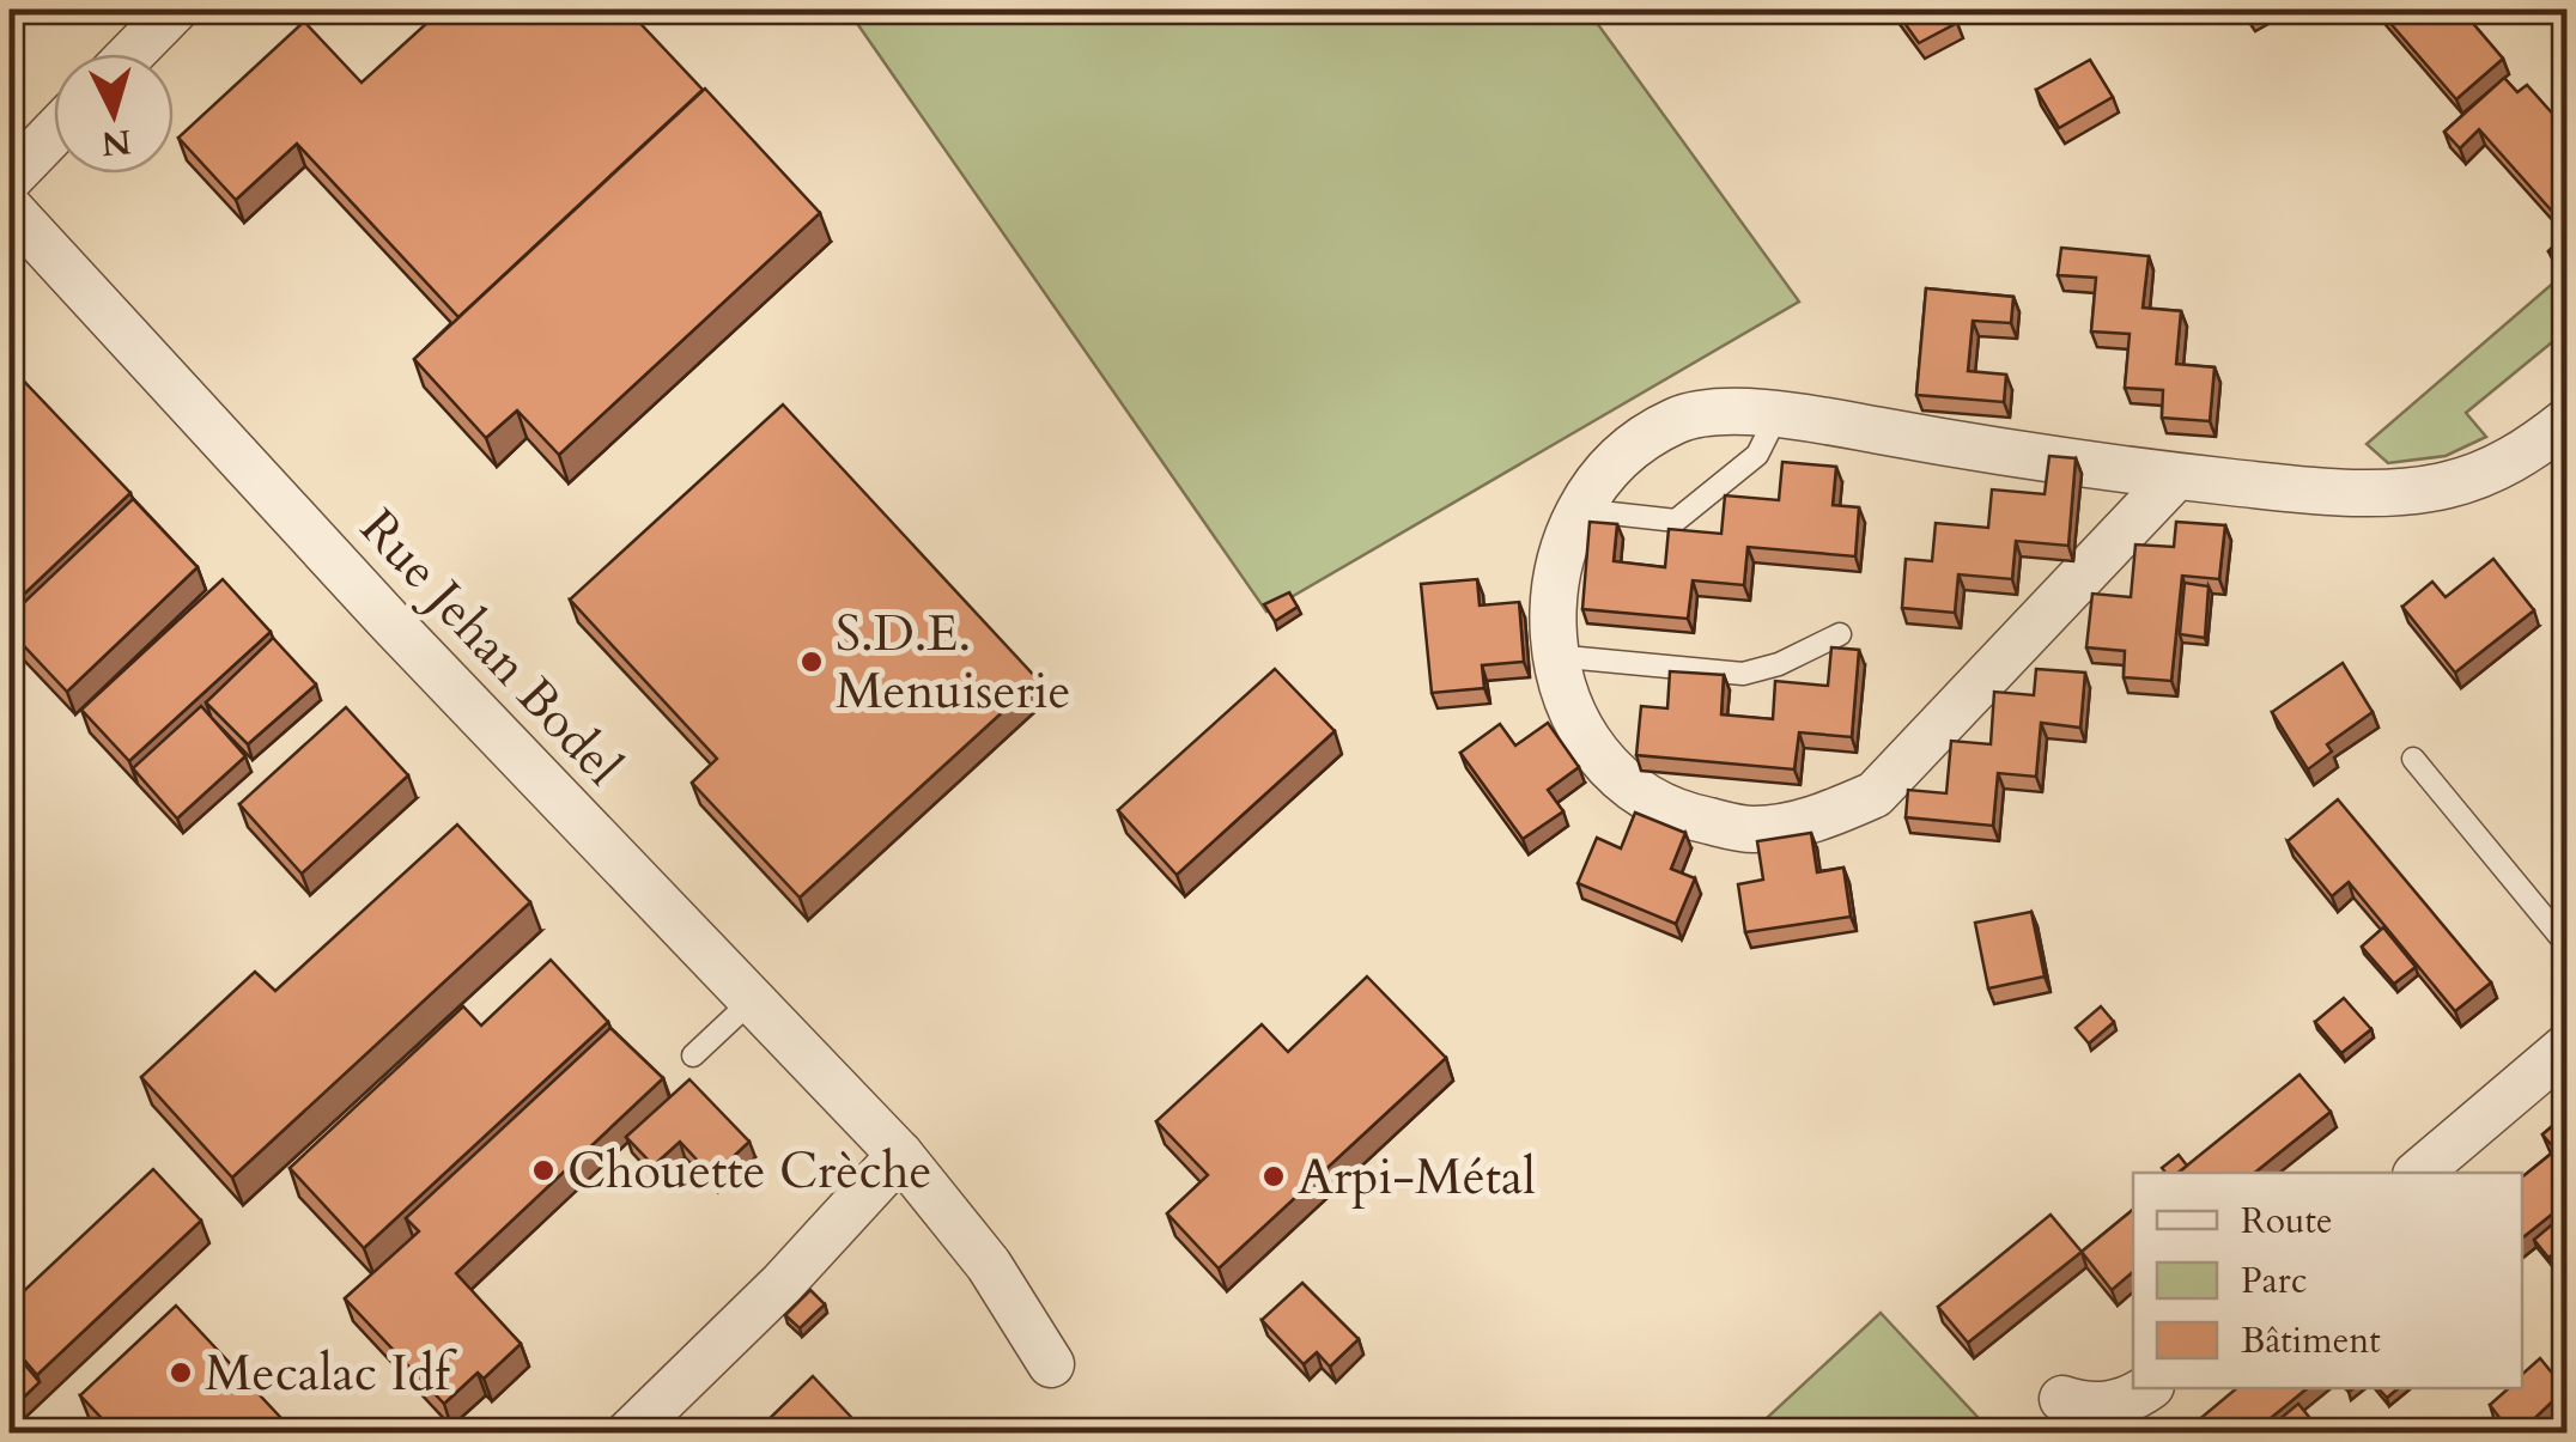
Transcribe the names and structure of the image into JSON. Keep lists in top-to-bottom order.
{
  "streets": {
    "street": ["Rue Jehan Bodel"]
  },
  "places": [
    "S.D.E. Menuiserie",
    "Chouette Crèche",
    "Arpi-Métal",
    "Mecalac Idf"
  ],
  "legend": ["Route", "Parc", "Bâtiment"],
  "north": "bottom"
}
